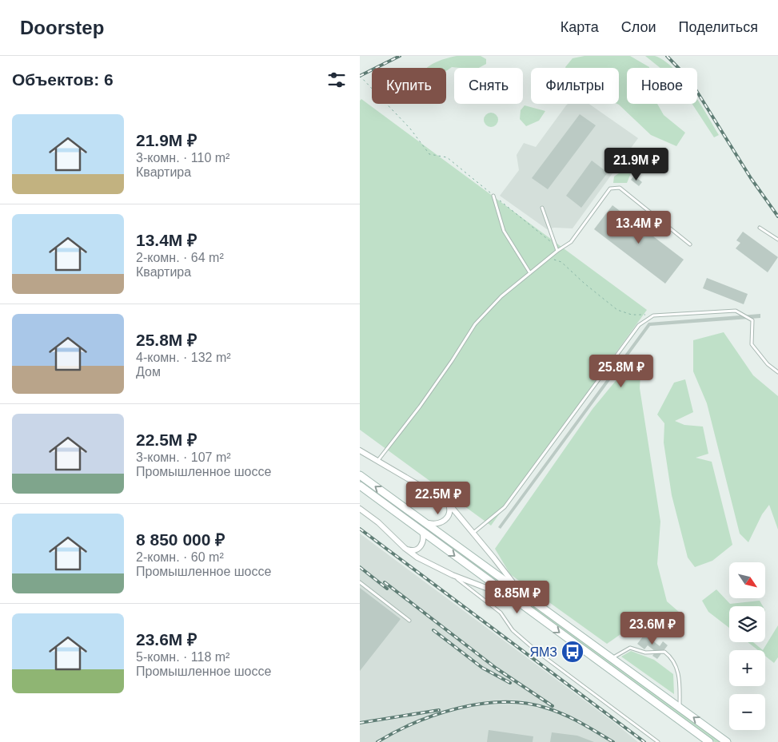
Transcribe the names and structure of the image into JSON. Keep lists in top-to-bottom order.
{
  "places": {
    "bus stop": ["ЯМЗ"]
  },
  "north": "bottom right",
  "page": {
    "header": "Doorstep",
    "nav": ["Карта", "Слои", "Поделиться"],
    "heading": "Объектов: 6",
    "chip": [
      "Купить",
      "Снять",
      "Фильтры",
      "Новое"
    ],
    "list": [
      {
        "name": "21.9M ₽",
        "note": "3-комн. · 110 m² · Квартира"
      },
      {
        "name": "13.4M ₽",
        "note": "2-комн. · 64 m² · Квартира"
      },
      {
        "name": "25.8M ₽",
        "note": "4-комн. · 132 m² · Дом"
      },
      {
        "name": "22.5M ₽",
        "note": "3-комн. · 107 m² · Промышленное шоссе"
      },
      {
        "name": "8 850 000 ₽",
        "note": "2-комн. · 60 m² · Промышленное шоссе"
      },
      {
        "name": "23.6M ₽",
        "note": "5-комн. · 118 m² · Промышленное шоссе"
      }
    ],
    "price": [
      "21.9M ₽",
      "13.4M ₽",
      "25.8M ₽",
      "22.5M ₽",
      "8.85M ₽",
      "23.6M ₽"
    ],
    "map_buttons": ["+", "−"]
  }
}
